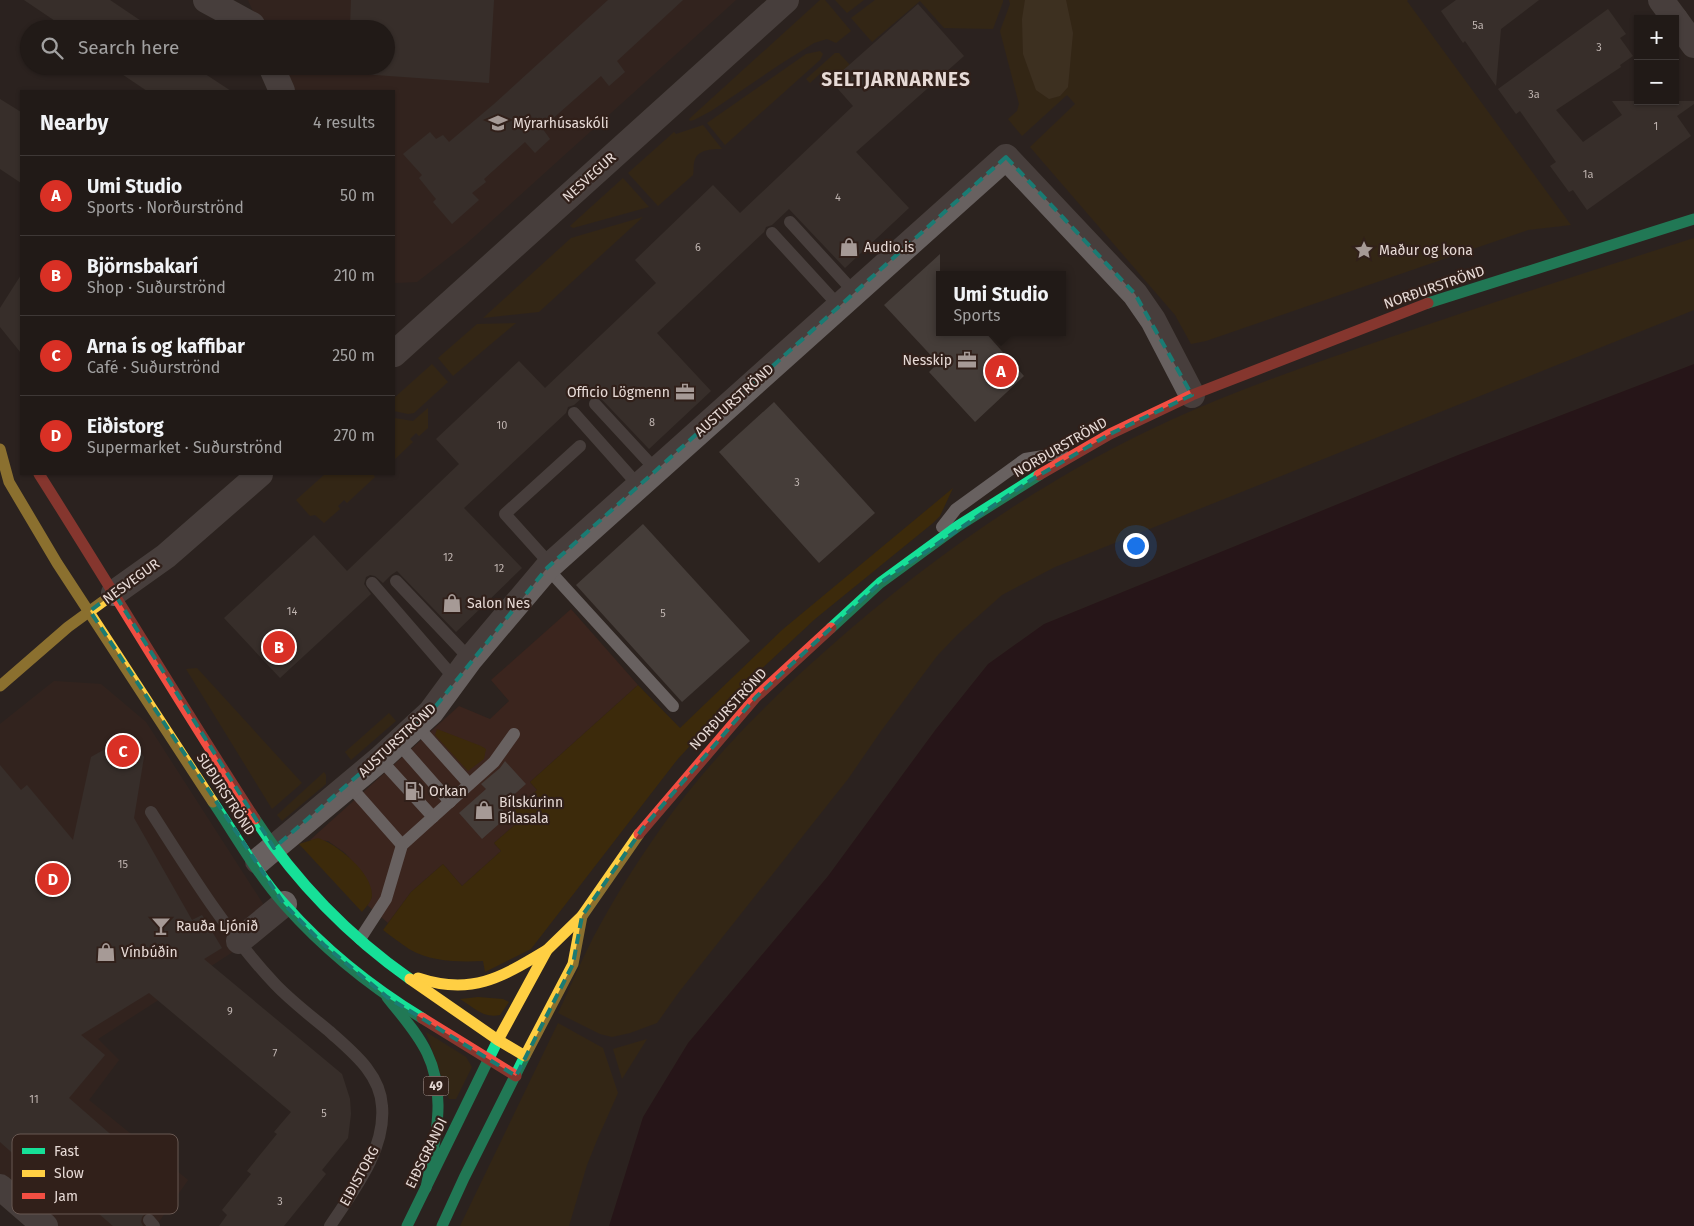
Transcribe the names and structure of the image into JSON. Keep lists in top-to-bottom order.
{
  "streets": {
    "street": [
      "NESVEGUR",
      "NORÐURSTRÖND",
      "AUSTURSTRÖND",
      "SUÐURSTRÖND",
      "49",
      "EIÐSGRANDI"
    ],
    "lane": ["EIÐISTORG"]
  },
  "crossings": [
    ["NESVEGUR", "SUÐURSTRÖND"],
    ["NORÐURSTRÖND", "AUSTURSTRÖND"],
    ["NORÐURSTRÖND", "SUÐURSTRÖND"],
    ["NORÐURSTRÖND", "EIÐSGRANDI"],
    ["AUSTURSTRÖND", "SUÐURSTRÖND"],
    ["SUÐURSTRÖND", "49"],
    ["SUÐURSTRÖND", "EIÐSGRANDI"],
    ["49", "EIÐSGRANDI"]
  ],
  "districts": ["SELTJARNARNES"],
  "places": {
    "school or university": ["Mýrarhúsaskóli"],
    "shop": [
      "Audio.is",
      "Salon Nes",
      "Bílskúrinn Bílasala",
      "Vínbúðin"
    ],
    "place": ["Maður og kona"],
    "office": ["Nesskip", "Officio Lögmenn"],
    "fuel station": ["Orkan"],
    "bar": ["Rauða Ljónið"]
  },
  "house_numbers": [
    "5a",
    "3",
    "3a",
    "1",
    "1a",
    "4",
    "6",
    "8",
    "10",
    "3",
    "12",
    "12",
    "14",
    "5",
    "15",
    "9",
    "7",
    "11",
    "5",
    "3"
  ],
  "legend": ["Fast", "Slow", "Jam"],
  "page": {
    "map_buttons": ["+", "−"],
    "search": "Search here",
    "heading": ["Nearby", "4 results"],
    "list": [
      {
        "mark": "A",
        "name": "Umi Studio",
        "note": "Sports · Norðurströnd",
        "value": "50 m"
      },
      {
        "mark": "B",
        "name": "Björnsbakarí",
        "note": "Shop · Suðurströnd",
        "value": "210 m"
      },
      {
        "mark": "C",
        "name": "Arna ís og kaffibar",
        "note": "Café · Suðurströnd",
        "value": "250 m"
      },
      {
        "mark": "D",
        "name": "Eiðistorg",
        "note": "Supermarket · Suðurströnd",
        "value": "270 m"
      }
    ],
    "popup": ["Umi Studio", "Sports"],
    "pins": [
      "A",
      "B",
      "C",
      "D"
    ]
  }
}
